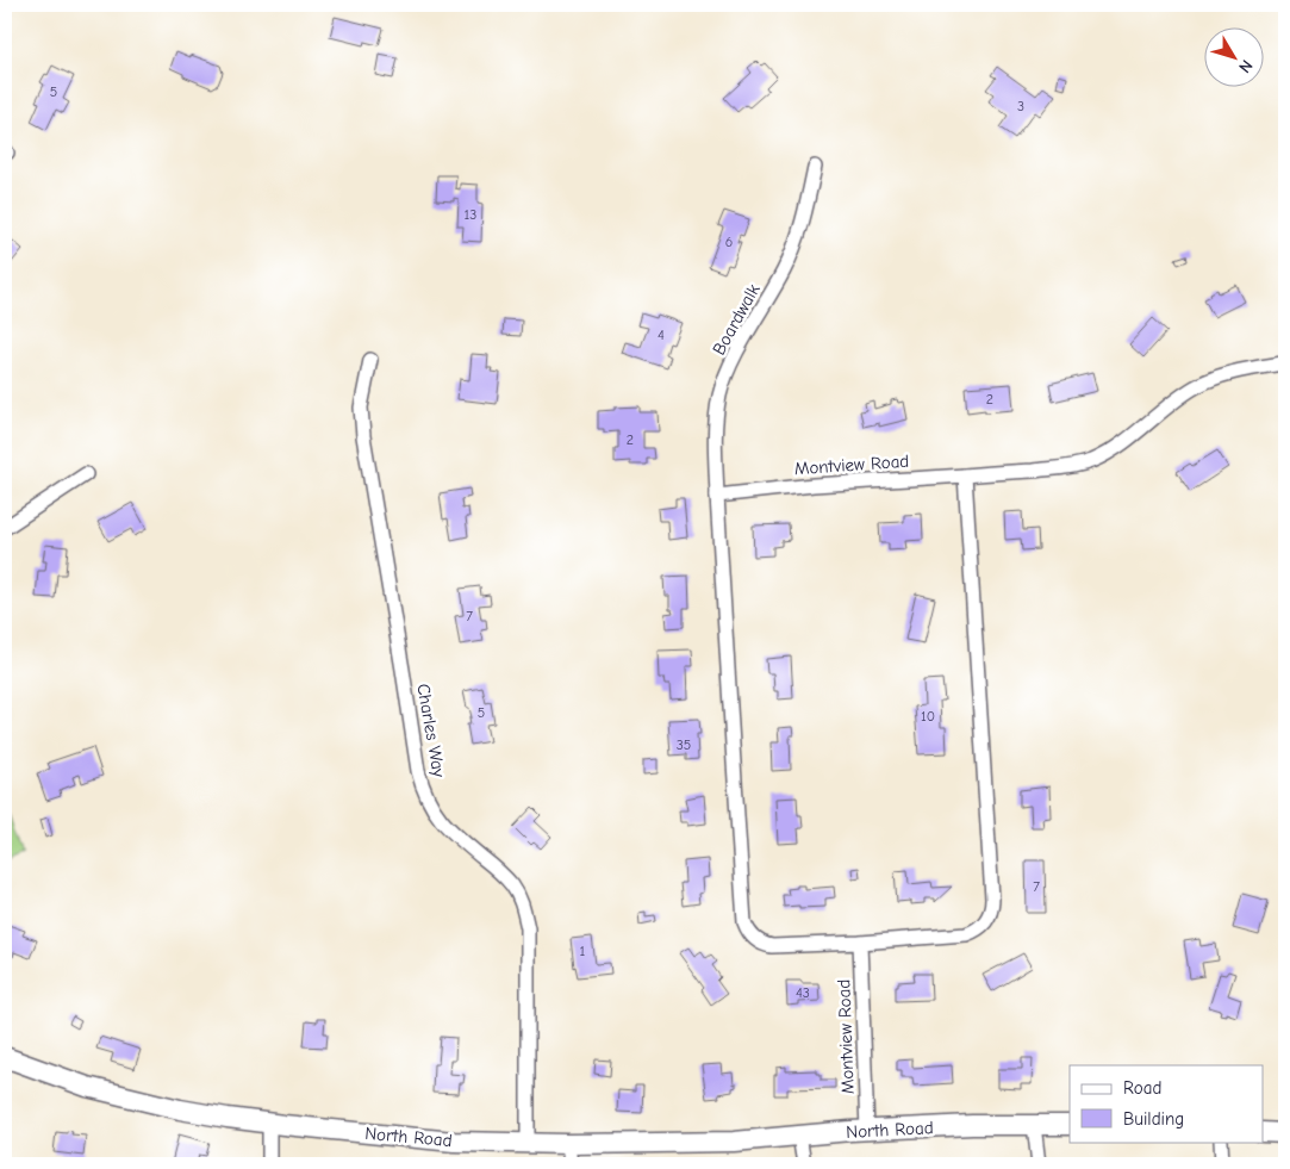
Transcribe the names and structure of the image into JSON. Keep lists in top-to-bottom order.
{
  "streets": {
    "main road": ["North Road"],
    "street": ["Boardwalk", "Montview Road", "Charles Way"]
  },
  "crossings": [
    ["Boardwalk", "Montview Road"],
    ["Montview Road", "North Road"],
    ["Charles Way", "North Road"]
  ],
  "house_numbers": [
    "5",
    "3",
    "13",
    "6",
    "4",
    "2",
    "2",
    "7",
    "5",
    "10",
    "35",
    "7",
    "1",
    "43"
  ],
  "legend": ["Road", "Building"],
  "north": "bottom right"
}
